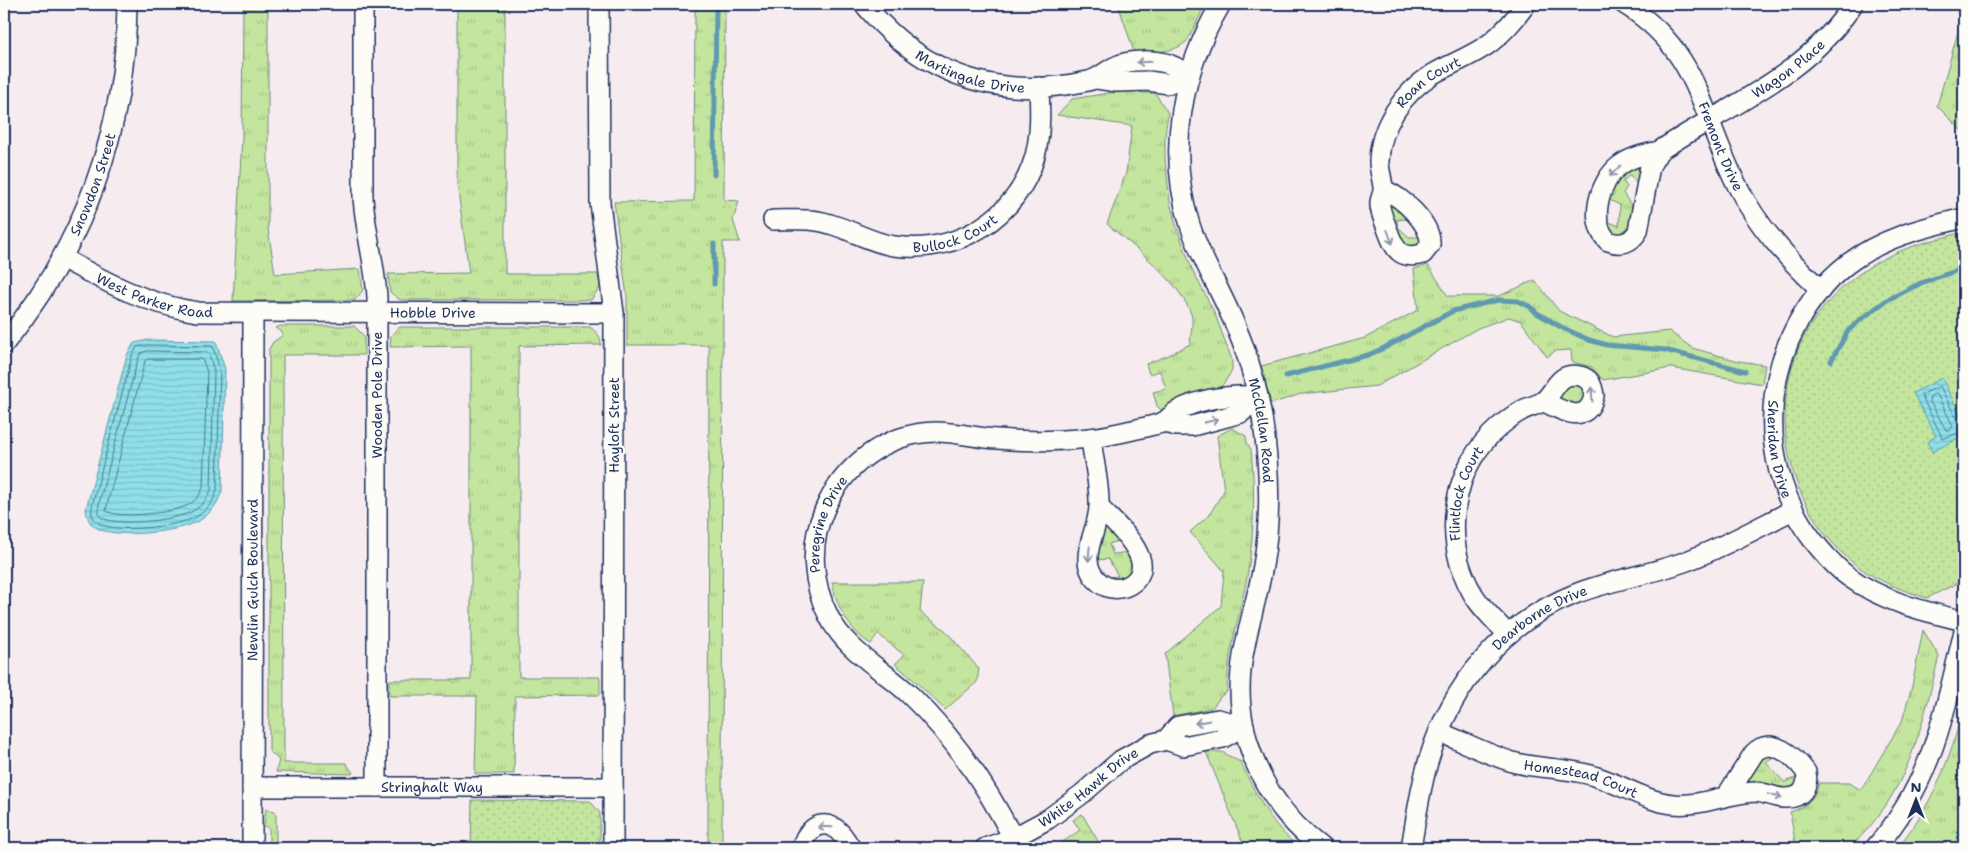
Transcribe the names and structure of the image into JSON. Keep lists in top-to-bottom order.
{
  "streets": {
    "street": [
      "Wagon Place",
      "Martingale Drive",
      "Roan Court",
      "Fremont Drive",
      "Snowdon Street",
      "Bullock Court",
      "West Parker Road",
      "Hobble Drive",
      "Wooden Pole Drive",
      "Hayloft Street",
      "McClellan Road",
      "Sheridan Drive",
      "Flintlock Court",
      "Peregrine Drive",
      "Newlin Gulch Boulevard",
      "Dearborne Drive",
      "Homestead Court",
      "Stringhalt Way",
      "White Hawk Drive"
    ]
  },
  "crossings": [
    ["Wagon Place", "Fremont Drive"],
    ["Martingale Drive", "Bullock Court"],
    ["Martingale Drive", "McClellan Road"],
    ["Fremont Drive", "Sheridan Drive"],
    ["Snowdon Street", "West Parker Road"],
    ["West Parker Road", "Hobble Drive"],
    ["West Parker Road", "Newlin Gulch Boulevard"],
    ["Hobble Drive", "Wooden Pole Drive"],
    ["Hobble Drive", "Hayloft Street"],
    ["Hobble Drive", "Newlin Gulch Boulevard"],
    ["Wooden Pole Drive", "Stringhalt Way"],
    ["Hayloft Street", "Stringhalt Way"],
    ["McClellan Road", "Peregrine Drive"],
    ["McClellan Road", "White Hawk Drive"],
    ["Sheridan Drive", "Dearborne Drive"],
    ["Flintlock Court", "Dearborne Drive"],
    ["Peregrine Drive", "White Hawk Drive"],
    ["Newlin Gulch Boulevard", "Stringhalt Way"],
    ["Dearborne Drive", "Homestead Court"]
  ],
  "north": "top"
}
